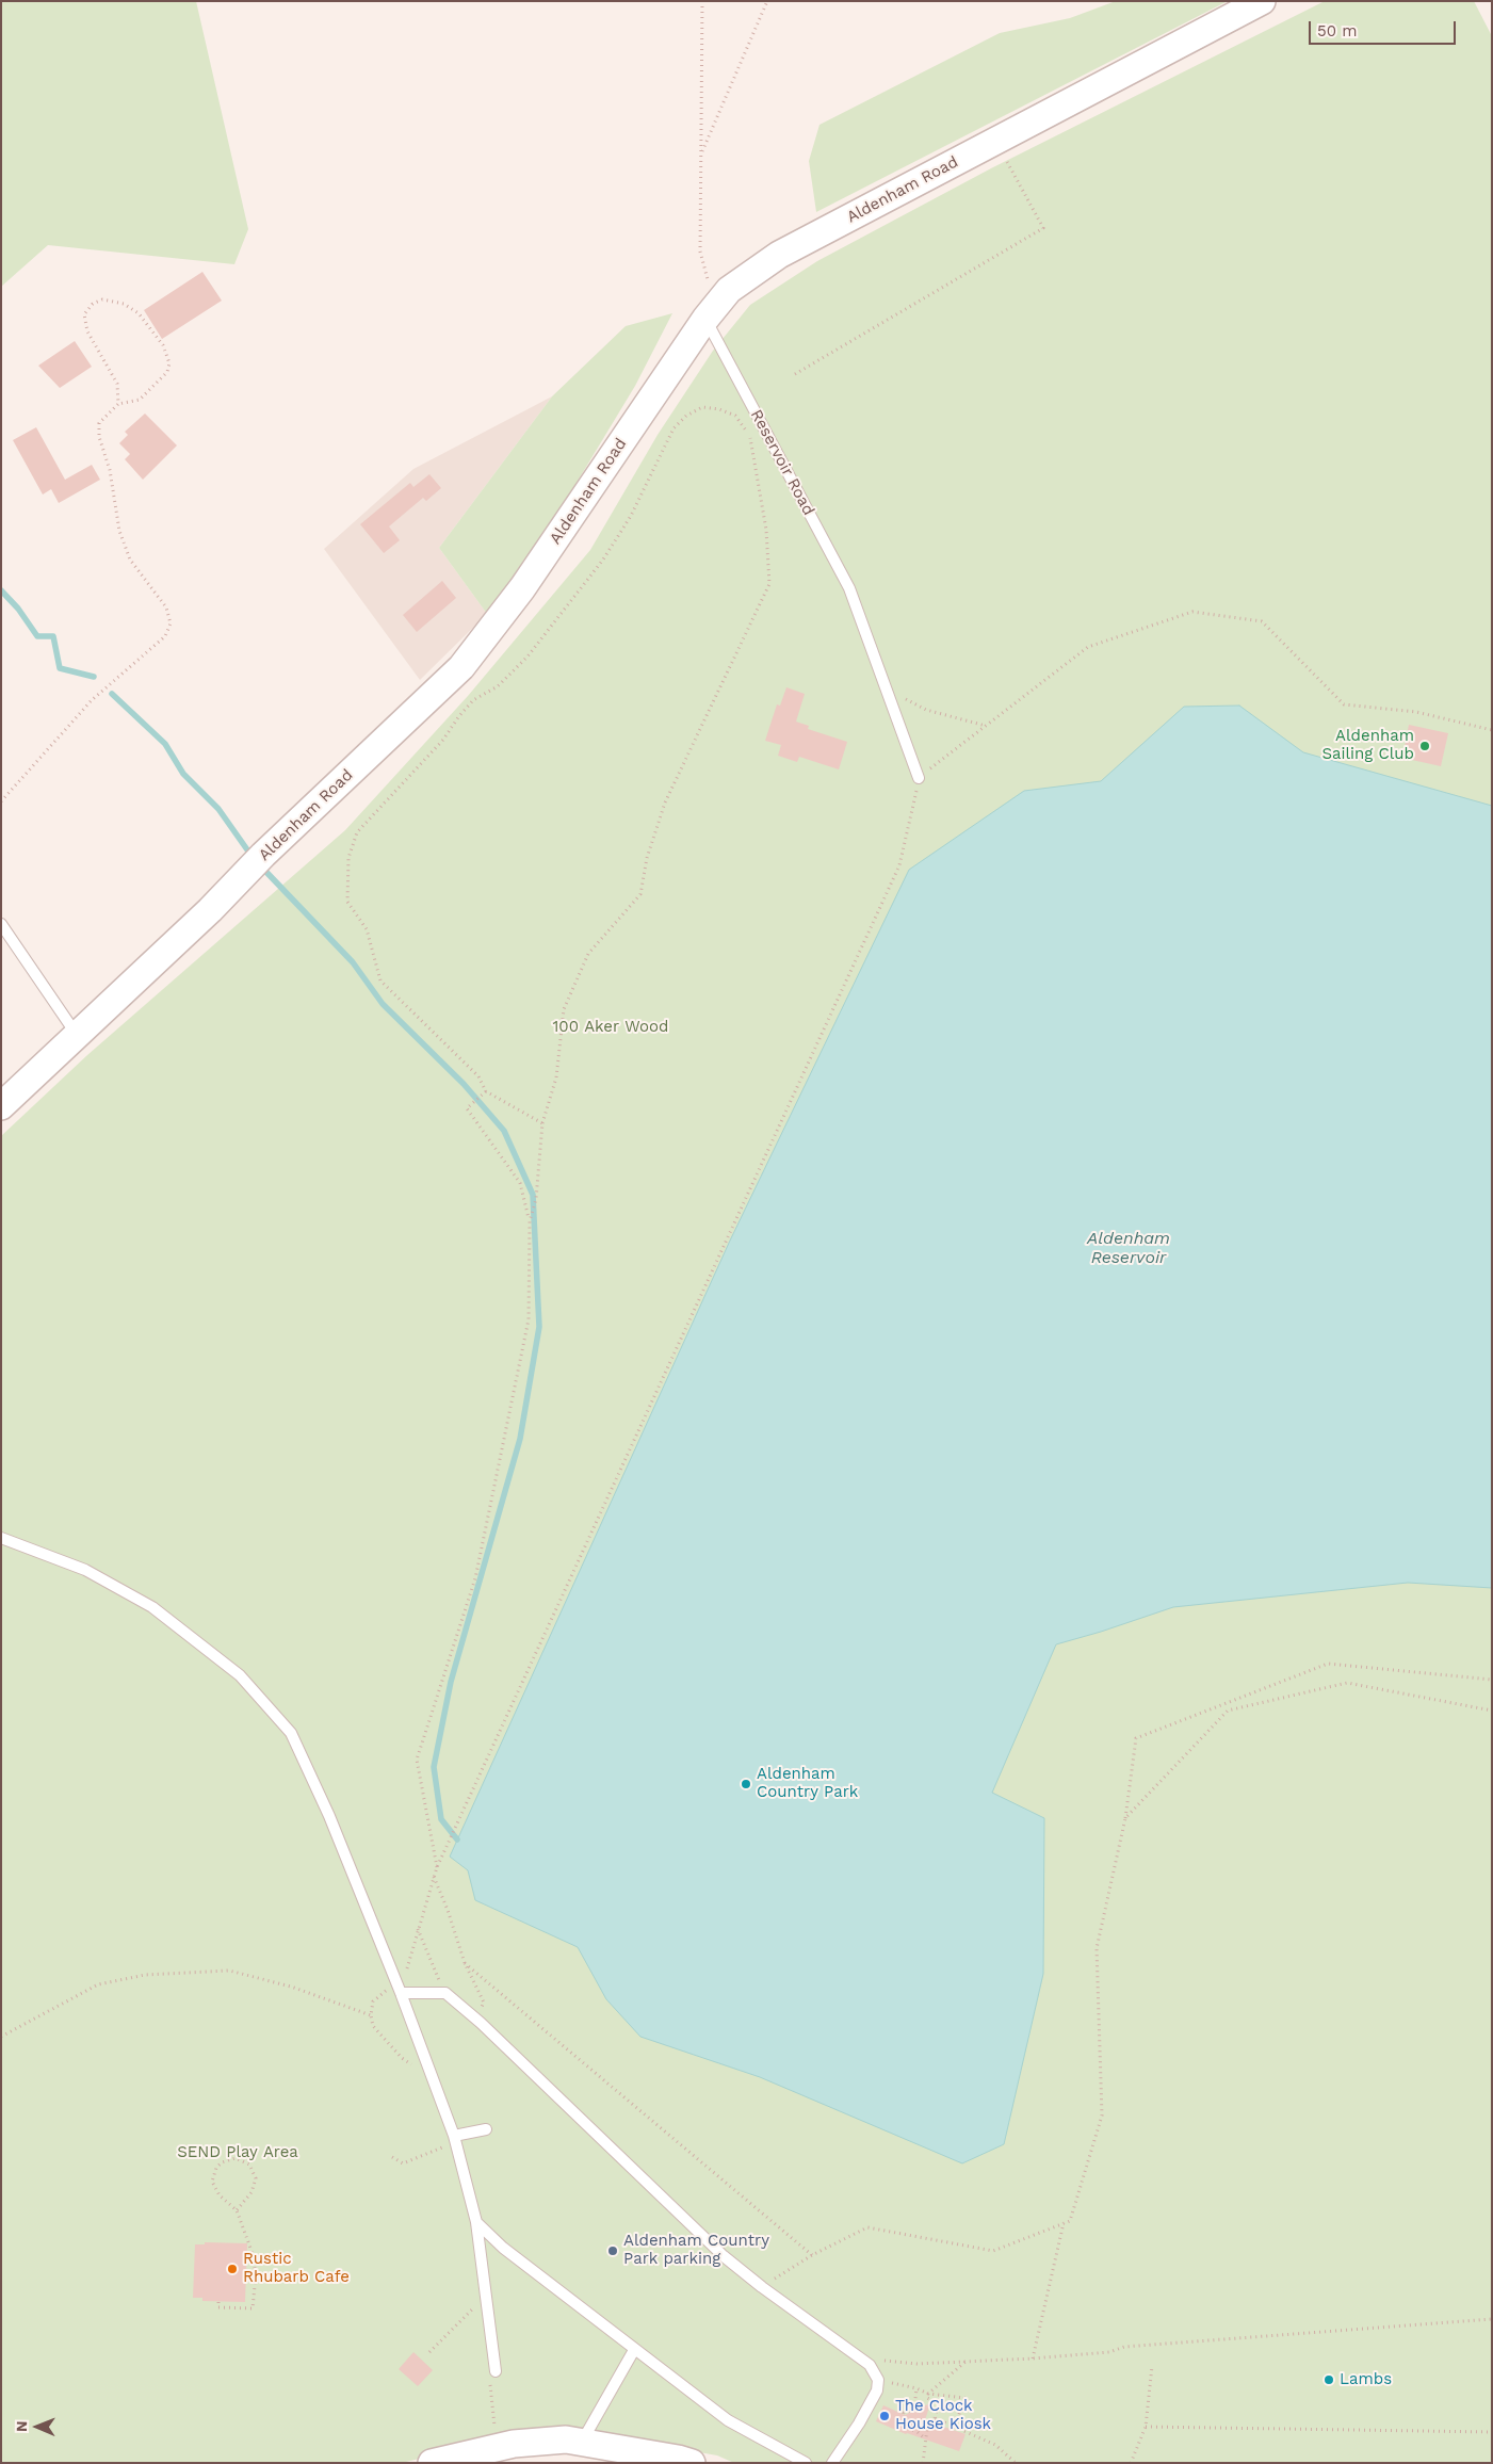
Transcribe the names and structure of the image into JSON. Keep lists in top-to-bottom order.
{
  "streets": {
    "street": ["Aldenham Road"],
    "lane": ["Reservoir Road"]
  },
  "crossings": [
    ["Aldenham Road", "Reservoir Road"]
  ],
  "water": ["Aldenham Reservoir"],
  "parks": ["100 Aker Wood", "SEND Play Area"],
  "places": [
    "Aldenham Sailing Club",
    "Aldenham Country Park",
    "Aldenham Country Park parking",
    "Rustic Rhubarb Cafe",
    "Lambs",
    "The Clock House Kiosk"
  ],
  "scale_bar": "50 m",
  "north": "left"
}
